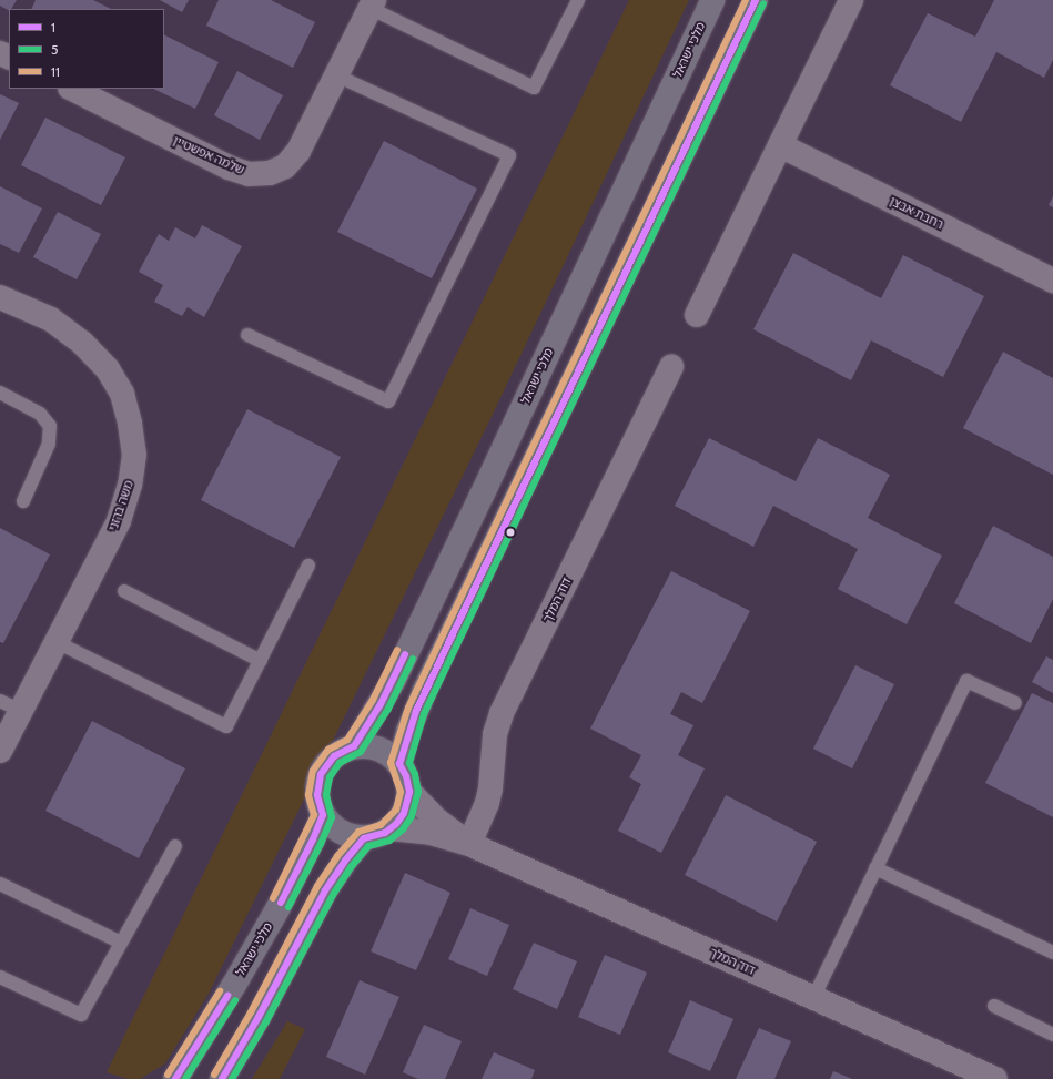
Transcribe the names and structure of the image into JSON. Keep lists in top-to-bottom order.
{
  "streets": {
    "street": [
      "מלכי ישראל",
      "שלמה אפשטיין",
      "רחבת אבצן",
      "משה ברזני",
      "דוד המלך"
    ]
  },
  "crossings": [
    ["מלכי ישראל", "דוד המלך"]
  ],
  "lines": ["transit line 1", "transit line 11", "transit line 5"],
  "legend": ["1", "5", "11"]
}
